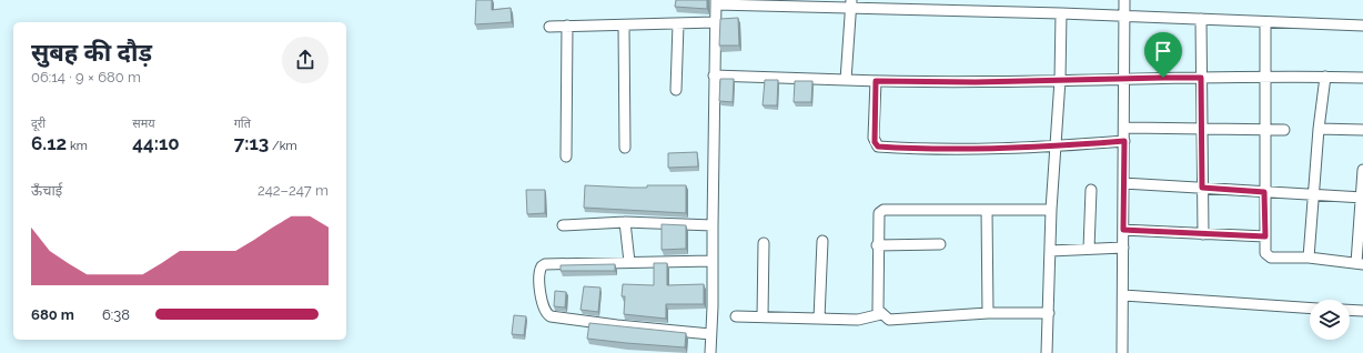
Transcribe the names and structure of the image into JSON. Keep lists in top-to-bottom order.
{
  "page": {
    "heading": ["सुबह की दौड़", "06:14 · 9 × 680 m"],
    "stats": [
      ["दूरी", "6.12 km"],
      ["समय", "44:10"],
      ["गति", "7:13 /km"]
    ],
    "chart": ["ऊँचाई", "242–247 m"],
    "list": [
      {
        "name": "680 m",
        "note": "6:38"
      }
    ]
  }
}
